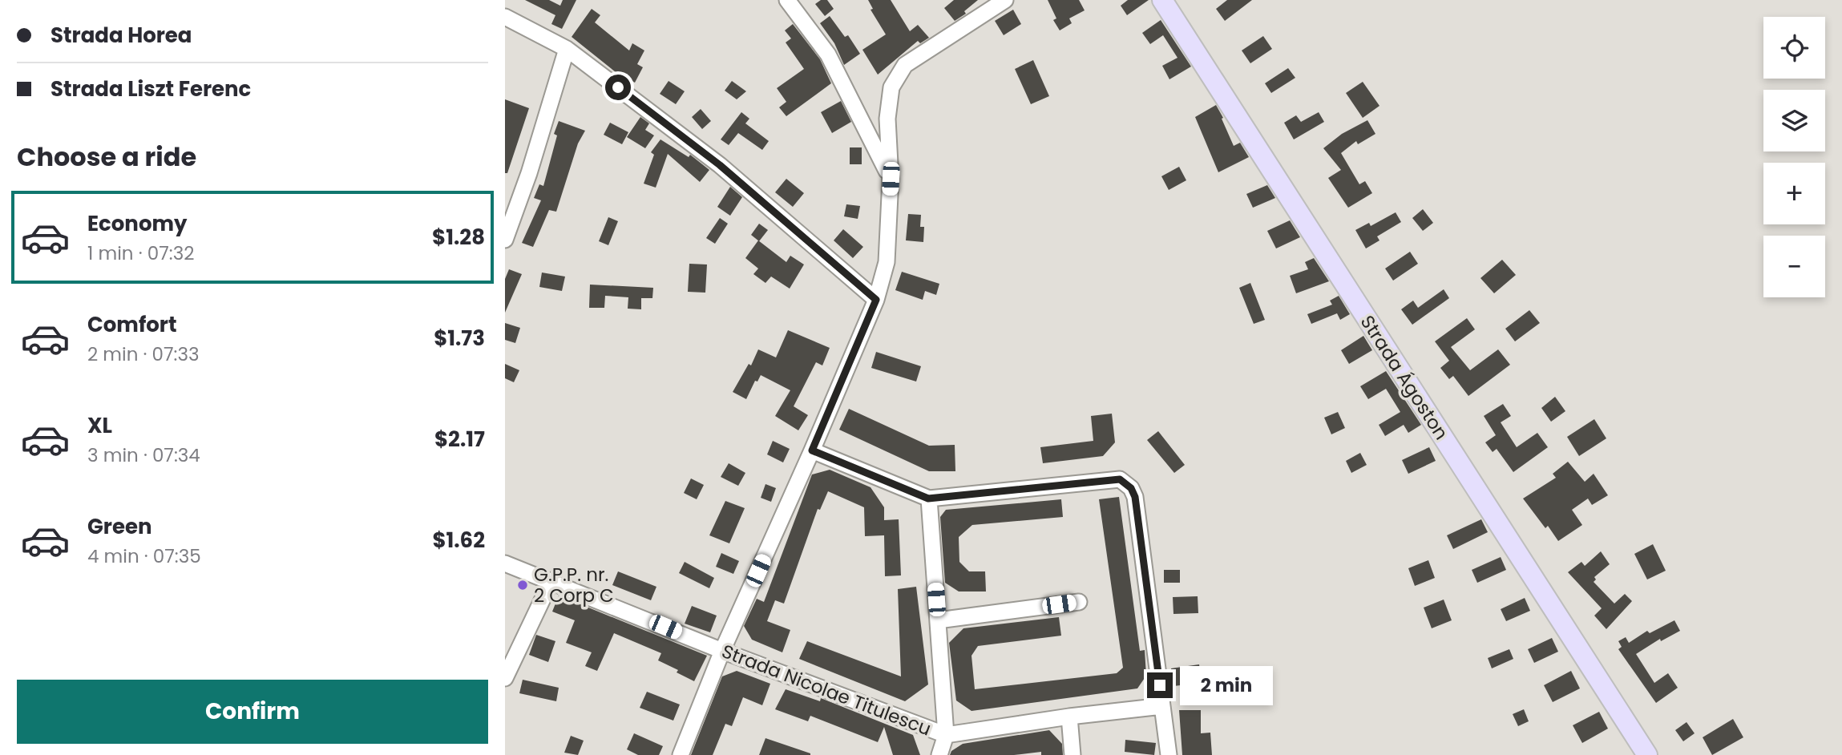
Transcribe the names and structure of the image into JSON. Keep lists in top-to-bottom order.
{
  "streets": {
    "main road": ["Strada Ágoston"],
    "street": ["Strada Nicolae Titulescu"]
  },
  "places": ["G.P.P. nr. 2 Corp C"],
  "page": {
    "banner": ["Strada Horea", "Strada Liszt Ferenc"],
    "map_buttons": ["+", "−"],
    "heading": "Choose a ride",
    "list": [
      {
        "name": "Economy",
        "note": "1 min · 07:32",
        "value": "$1.28"
      },
      {
        "name": "Comfort",
        "note": "2 min · 07:33",
        "value": "$1.73"
      },
      {
        "name": "XL",
        "note": "3 min · 07:34",
        "value": "$2.17"
      },
      {
        "name": "Green",
        "note": "4 min · 07:35",
        "value": "$1.62"
      }
    ],
    "bubble": "2 min",
    "buttons": "Confirm"
  }
}
